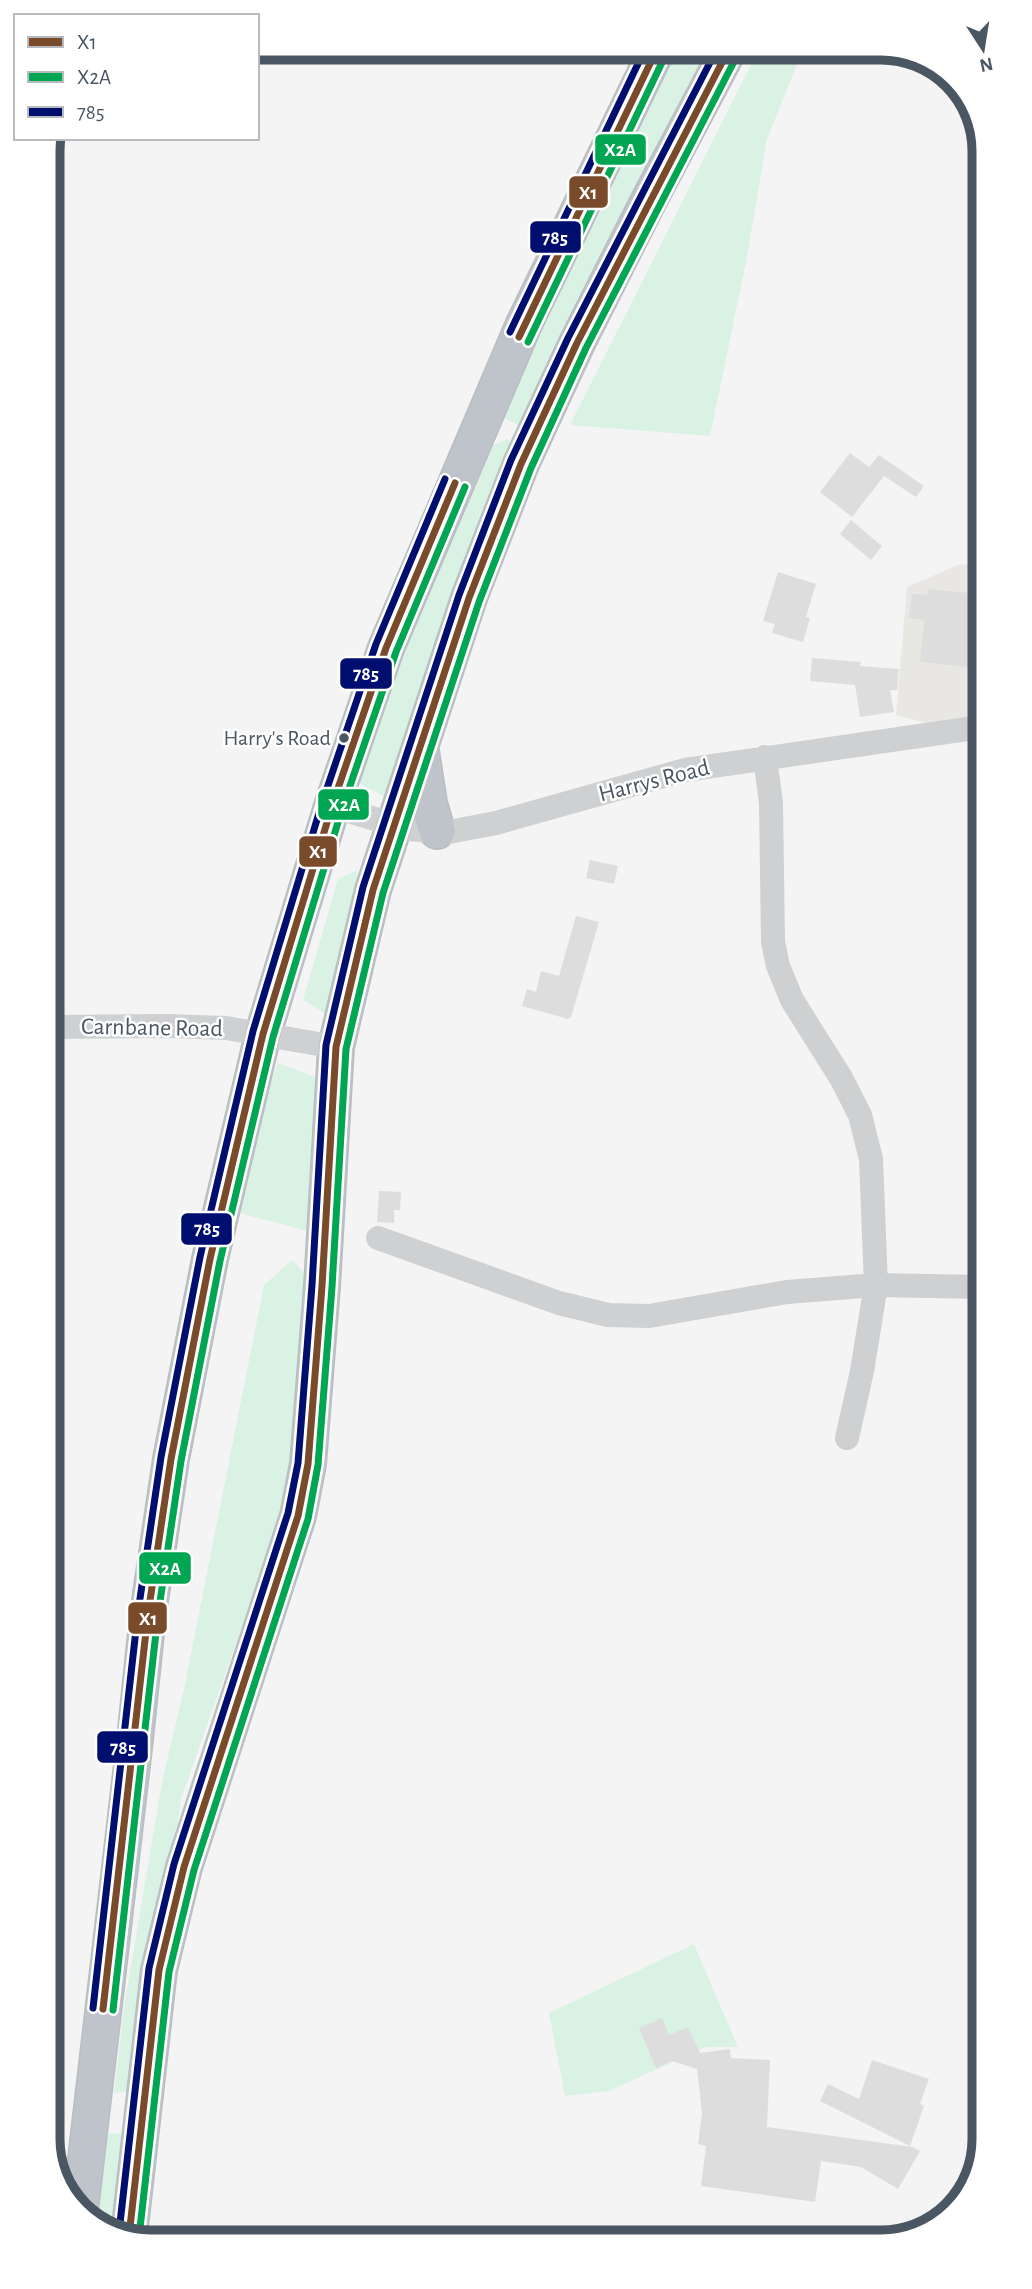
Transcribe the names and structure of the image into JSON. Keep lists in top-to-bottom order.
{
  "streets": {
    "street": ["Harrys Road", "Carnbane Road"]
  },
  "places": ["Harry's Road"],
  "lines": ["transit line X1", "transit line X2A", "transit line 785"],
  "legend": ["X1", "X2A", "785"],
  "north": "bottom"
}
